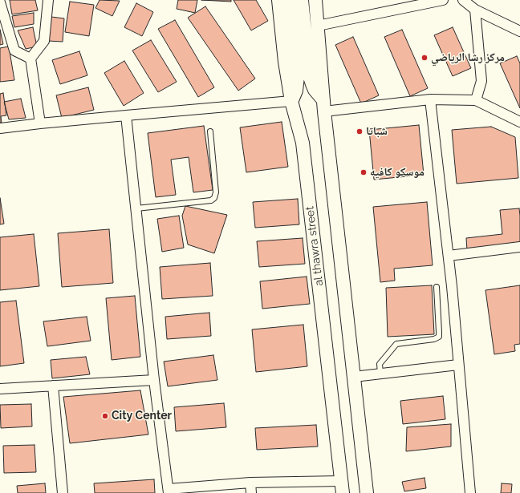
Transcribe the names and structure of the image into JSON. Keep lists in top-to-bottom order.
{
  "streets": {
    "main road": ["al thawra street"]
  },
  "places": [
    "مركز رشا الرياضي",
    "شباتا",
    "موسكو كافيه",
    "City Center"
  ]
}
